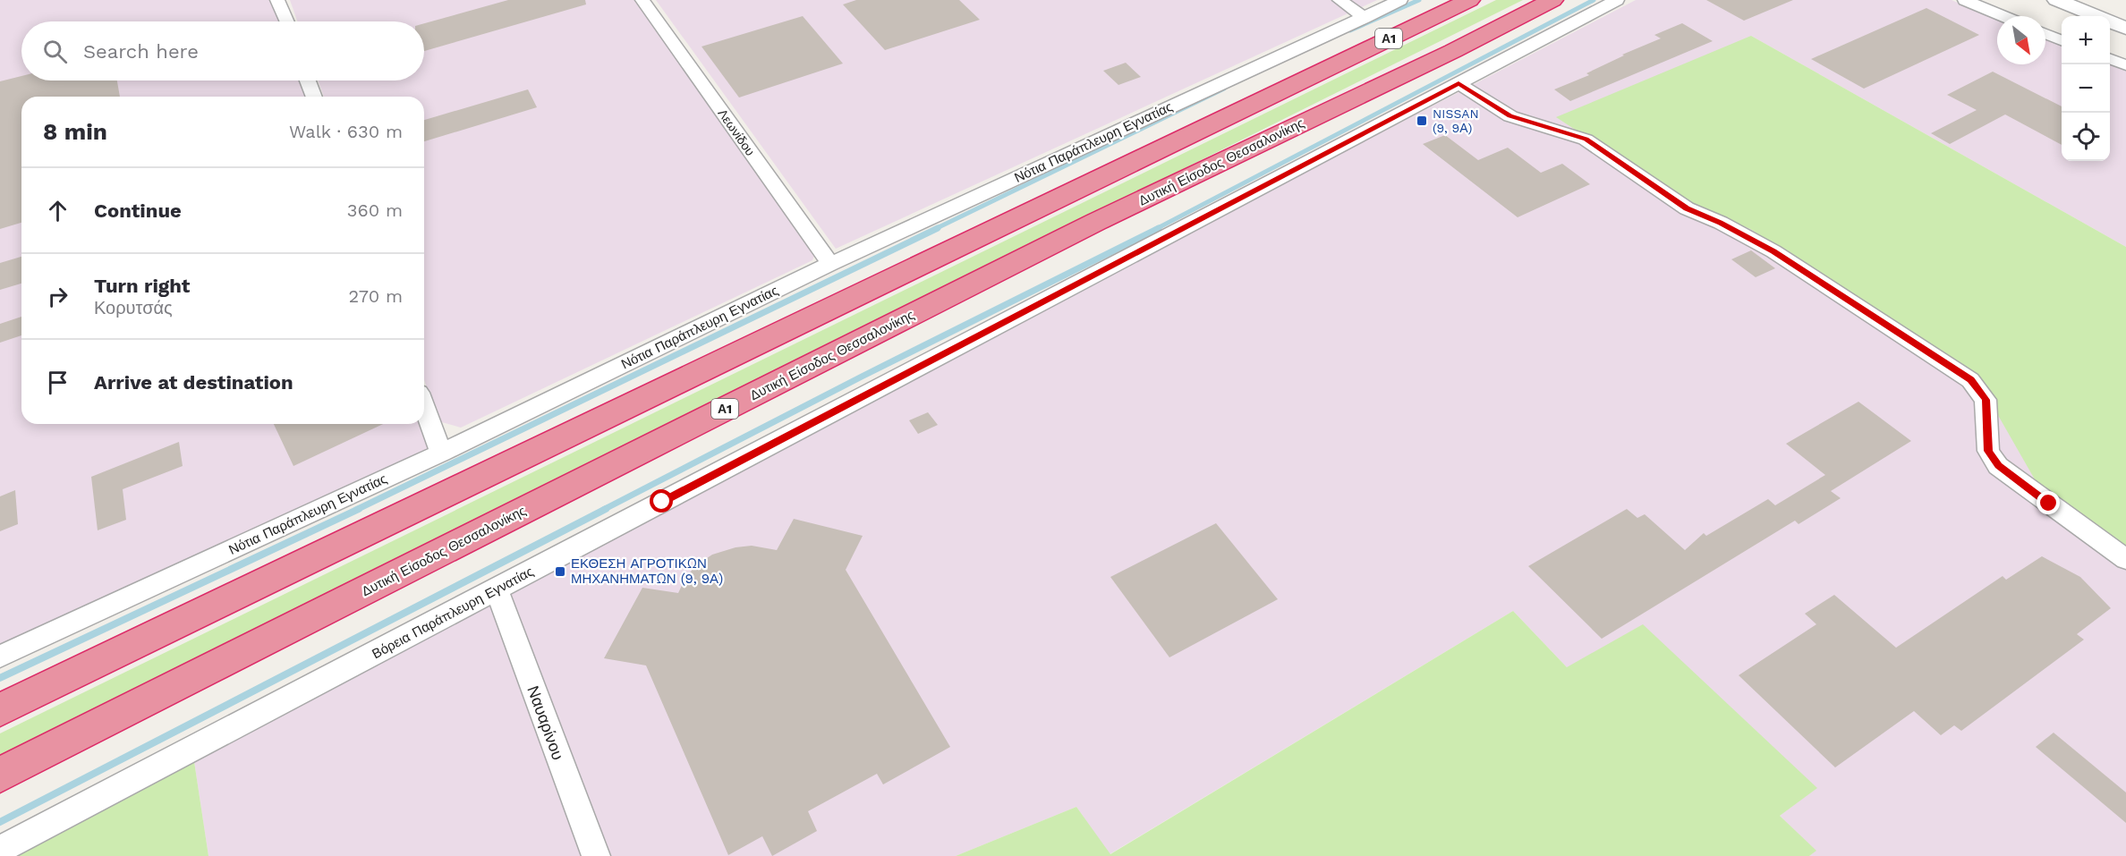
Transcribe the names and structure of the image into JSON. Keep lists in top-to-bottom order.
{
  "streets": {
    "highway": ["Α1", "Δυτική Είσοδος Θεσσαλονίκης"],
    "street": [
      "Λεωνίδου",
      "Νότια Παράπλευρη Εγνατίας",
      "Βόρεια Παράπλευρη Εγνατίας",
      "Ναυαρίνου"
    ]
  },
  "crossings": [
    ["Λεωνίδου", "Νότια Παράπλευρη Εγνατίας"],
    ["Βόρεια Παράπλευρη Εγνατίας", "Ναυαρίνου"]
  ],
  "places": {
    "transit": ["NISSAN (9, 9Α)", "ΕΚΘΕΣΗ ΑΓΡΟΤΙΚΩΝ ΜΗΧΑΝΗΜΑΤΩΝ (9, 9Α)"]
  },
  "north": "bottom right",
  "page": {
    "map_buttons": ["+", "−"],
    "search": "Search here",
    "heading": ["8 min", "Walk · 630 m"],
    "list": [
      ["Continue", "360 m"],
      ["Turn right", "Κορυτσάς", "270 m"],
      "Arrive at destination"
    ]
  }
}
